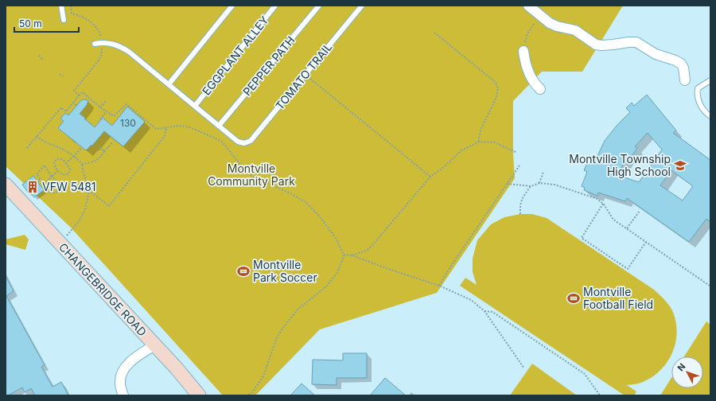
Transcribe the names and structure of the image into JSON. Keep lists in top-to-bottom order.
{
  "streets": {
    "main road": ["CHANGEBRIDGE ROAD"],
    "lane": ["EGGPLANT ALLEY", "PEPPER PATH", "TOMATO TRAIL"]
  },
  "crossings": [
    ["PEPPER PATH", "TOMATO TRAIL"]
  ],
  "parks": ["Montville Community Park"],
  "places": {
    "school or university": ["Montville Township High School"],
    "building": ["VFW 5481"],
    "sports": ["Montville Park Soccer", "Montville Football Field"]
  },
  "house_numbers": ["130"],
  "scale_bar": "50 m",
  "north": "top left"
}
